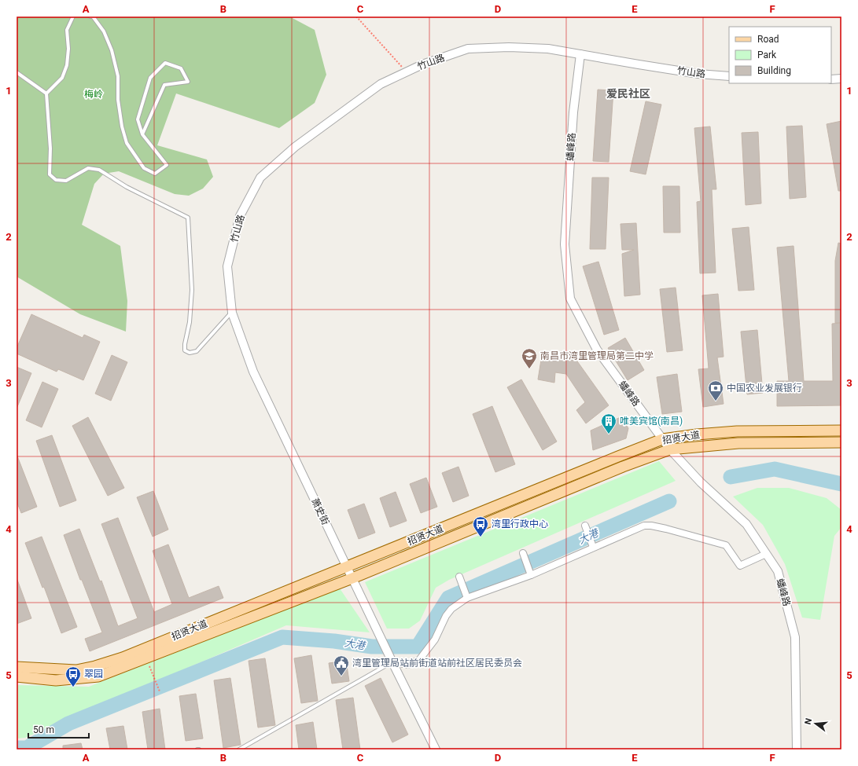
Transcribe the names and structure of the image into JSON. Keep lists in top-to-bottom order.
{
  "streets": {
    "main road": ["招贤大道"],
    "street": ["竹山路", "蟠峰路", "萧史街"]
  },
  "crossings": [
    ["竹山路", "蟠峰路"],
    ["竹山路", "萧史街"],
    ["蟠峰路", "招贤大道"],
    ["招贤大道", "萧史街"]
  ],
  "districts": ["爱民社区"],
  "water": ["大港"],
  "parks": ["梅岭"],
  "places": {
    "school or university": ["南昌市湾里管理局第二中学"],
    "bank": ["中国农业发展银行"],
    "building": ["唯美宾馆(南昌)"],
    "bus stop": ["湾里行政中心", "翠园"],
    "public building": ["湾里管理局站前街道站前社区居民委员会"]
  },
  "legend": ["Road", "Park", "Building"],
  "scale_bar": "50 m",
  "north": "left",
  "grid": {
    "columns": [
      "A",
      "B",
      "C",
      "D",
      "E",
      "F"
    ],
    "rows": [
      "1",
      "2",
      "3",
      "4",
      "5"
    ]
  }
}
